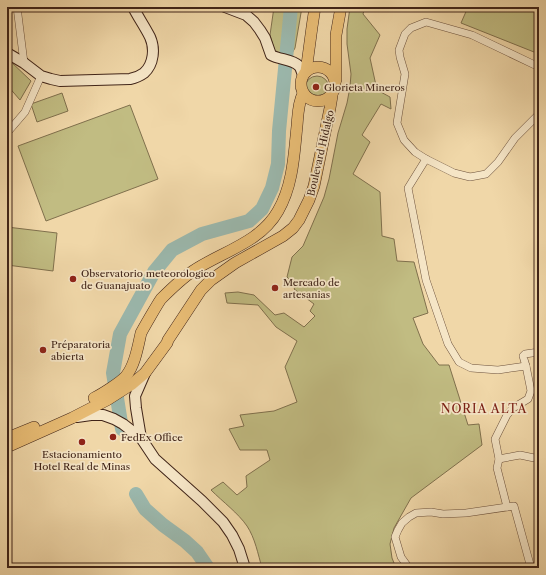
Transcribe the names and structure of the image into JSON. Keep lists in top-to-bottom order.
{
  "streets": {
    "main road": ["Boulevard Hidalgo"]
  },
  "districts": ["NORIA ALTA"],
  "places": [
    "Glorieta Mineros",
    "Observatorio meteorologico de Guanajuato",
    "Mercado de artesanias",
    "Préparatoria abierta",
    "FedEx Office",
    "Estacionamiento Hotel Real de Minas"
  ]
}
